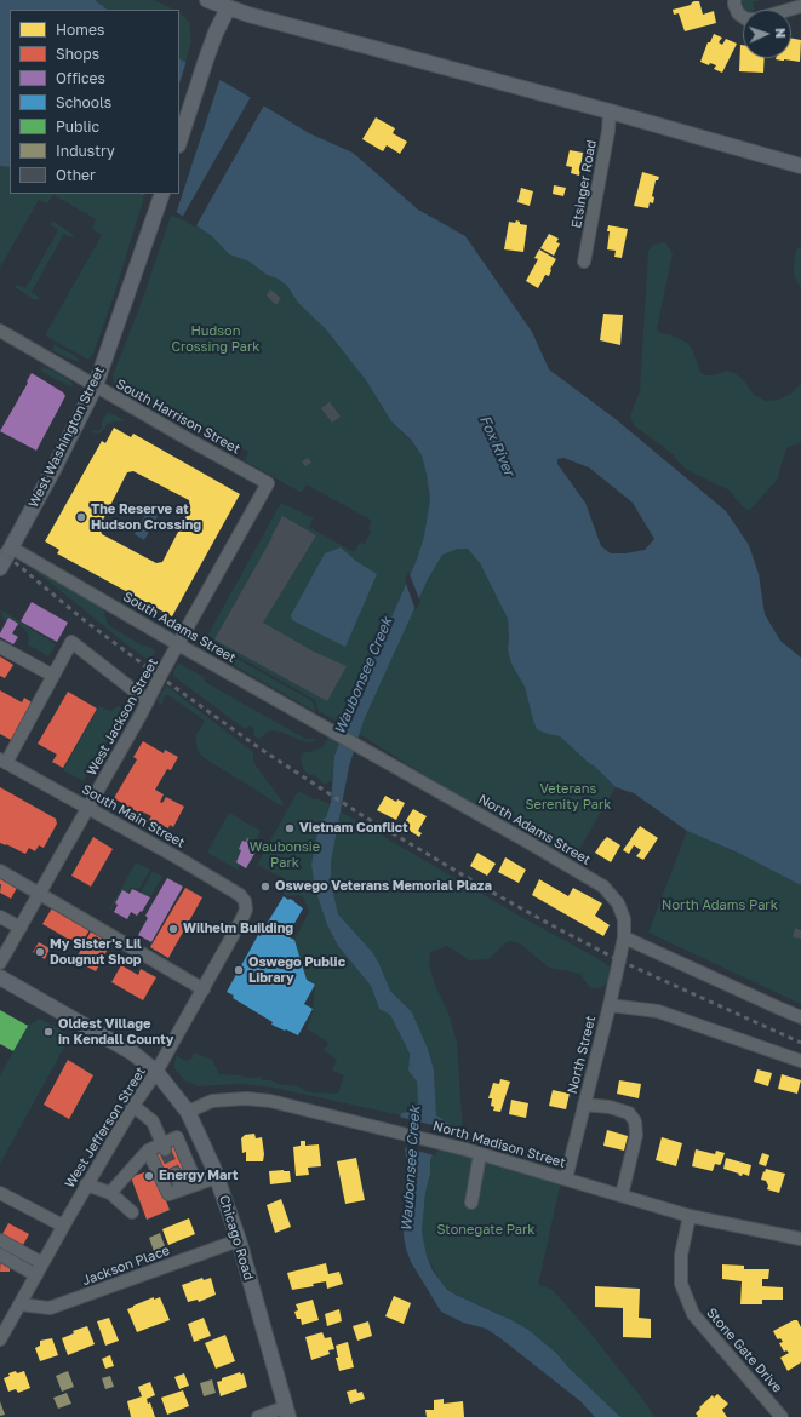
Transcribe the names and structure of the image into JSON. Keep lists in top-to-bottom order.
{
  "streets": {
    "main road": ["West Washington Street", "Chicago Road"],
    "street": [
      "Etsinger Road",
      "South Harrison Street",
      "South Adams Street",
      "West Jackson Street",
      "South Main Street",
      "North Adams Street",
      "North Street",
      "West Jefferson Street",
      "North Madison Street",
      "Jackson Place",
      "Stone Gate Drive"
    ]
  },
  "crossings": [
    ["South Harrison Street", "West Washington Street"],
    ["South Harrison Street", "West Jackson Street"],
    ["West Washington Street", "South Adams Street"],
    ["South Adams Street", "West Jackson Street"],
    ["South Adams Street", "North Adams Street"],
    ["West Jackson Street", "South Main Street"],
    ["South Main Street", "West Jefferson Street"],
    ["North Adams Street", "North Street"],
    ["North Street", "North Madison Street"],
    ["West Jefferson Street", "Chicago Road"],
    ["West Jefferson Street", "Jackson Place"],
    ["North Madison Street", "Chicago Road"],
    ["North Madison Street", "Stone Gate Drive"],
    ["Chicago Road", "Jackson Place"]
  ],
  "water": ["Fox River", "Waubonsee Creek"],
  "parks": [
    "Hudson Crossing Park",
    "Veterans Serenity Park",
    "Waubonsie Park",
    "North Adams Park",
    "Stonegate Park"
  ],
  "places": [
    "The Reserve at Hudson Crossing",
    "Vietnam Conflict",
    "Oswego Veterans Memorial Plaza",
    "Wilhelm Building",
    "My Sister's Lil Dougnut Shop",
    "Oswego Public Library",
    "Oldest Village in Kendall County",
    "Energy Mart"
  ],
  "legend": [
    "Homes",
    "Shops",
    "Offices",
    "Schools",
    "Public",
    "Industry",
    "Other"
  ],
  "north": "right"
}
